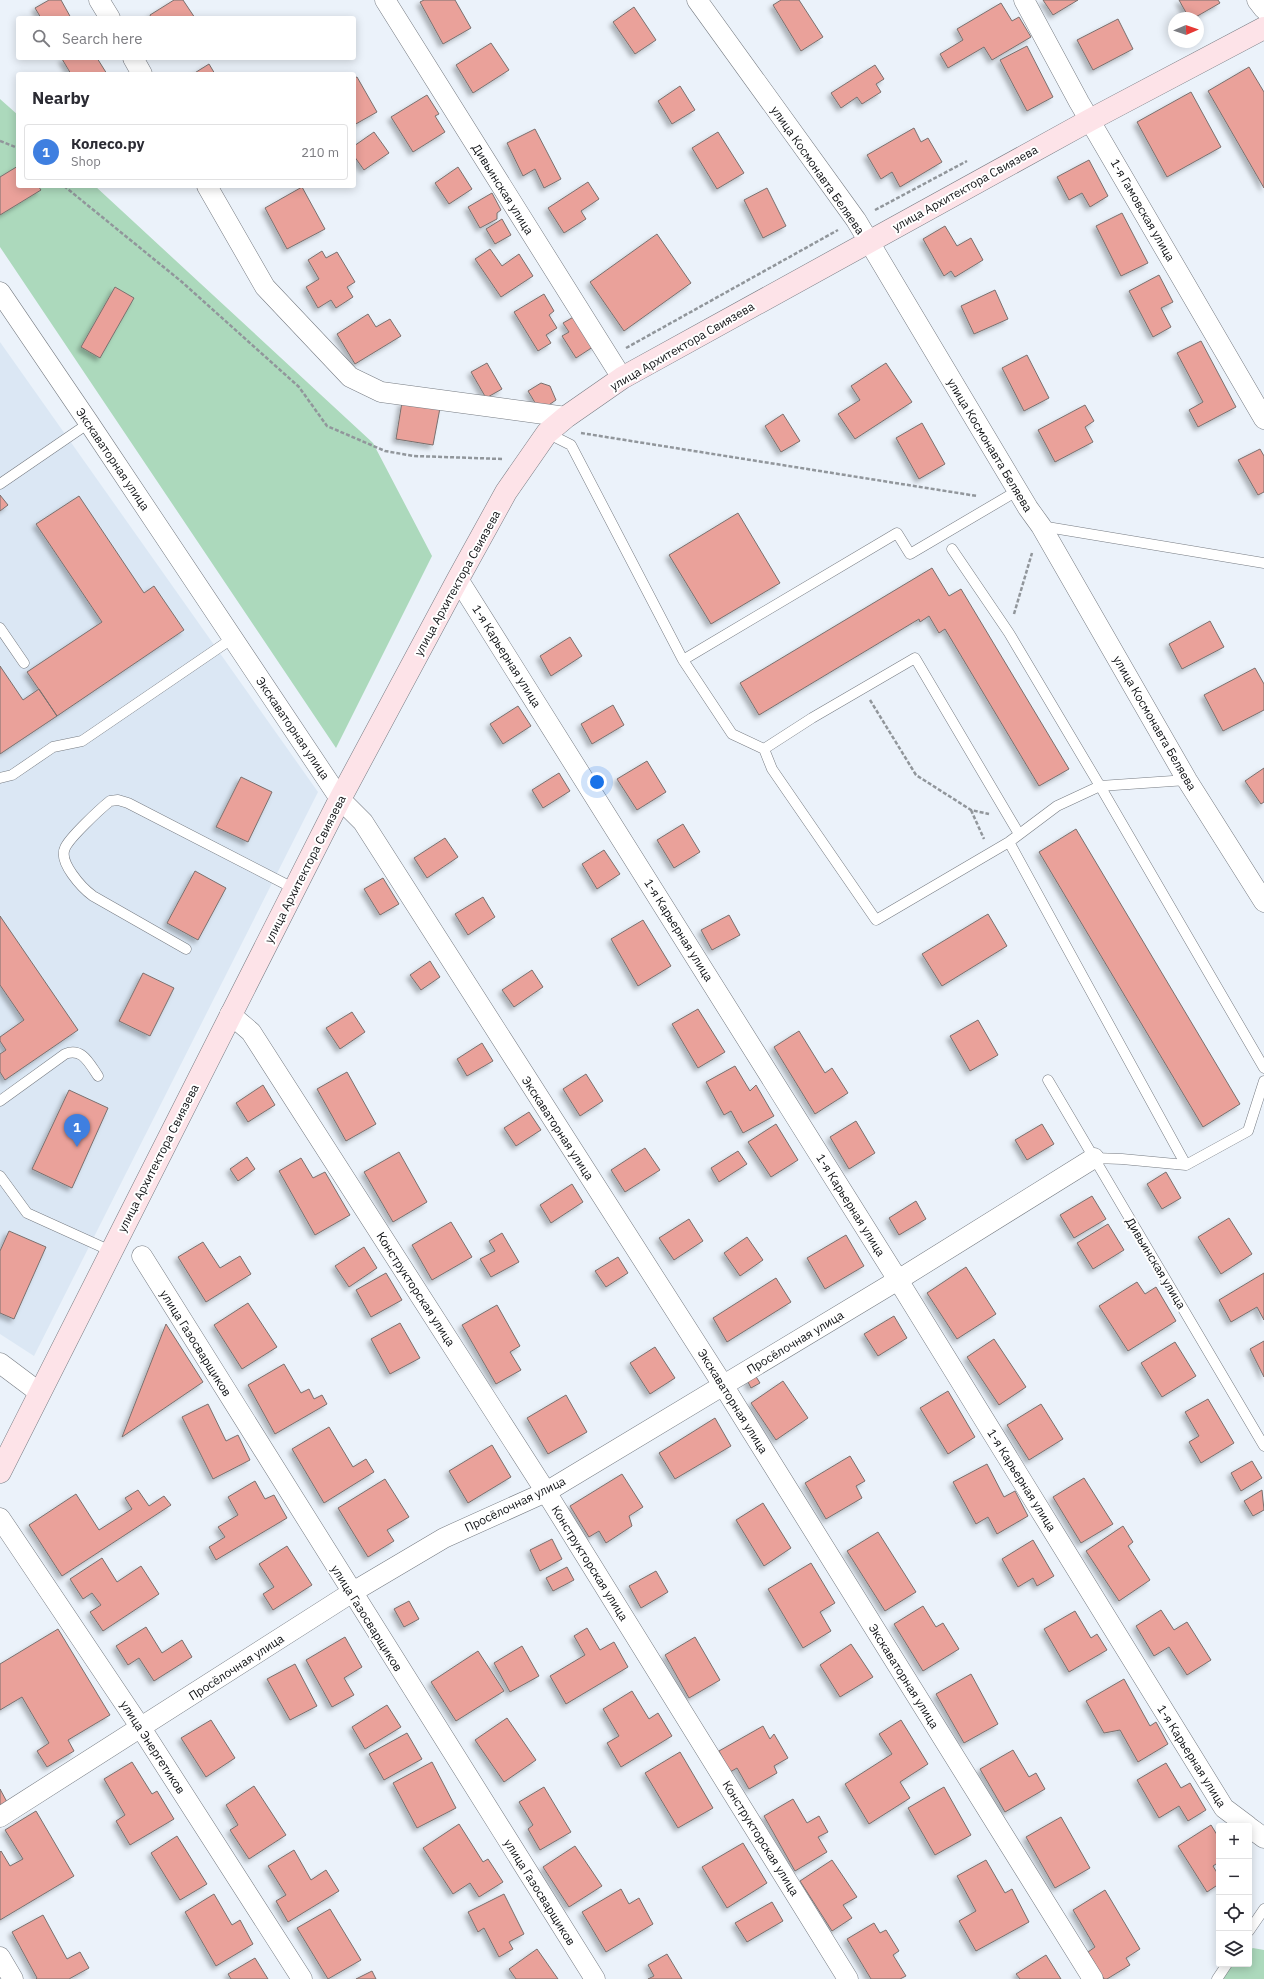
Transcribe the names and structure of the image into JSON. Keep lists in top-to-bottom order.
{
  "streets": {
    "main road": ["улица Архитектора Свиязева"],
    "street": [
      "улица Космонавта Беляева",
      "Дивьинская улица",
      "1-я Гамовская улица",
      "Экскаваторная улица",
      "1-я Карьерная улица",
      "Конструкторская улица",
      "Просёлочная улица",
      "улица Газосварщиков",
      "улица Энергетиков"
    ]
  },
  "crossings": [
    ["улица Космонавта Беляева", "улица Архитектора Свиязева"],
    ["улица Архитектора Свиязева", "Дивьинская улица"],
    ["улица Архитектора Свиязева", "1-я Гамовская улица"],
    ["улица Архитектора Свиязева", "Экскаваторная улица"],
    ["улица Архитектора Свиязева", "1-я Карьерная улица"],
    ["улица Архитектора Свиязева", "Конструкторская улица"],
    ["Дивьинская улица", "Просёлочная улица"],
    ["Экскаваторная улица", "Просёлочная улица"],
    ["1-я Карьерная улица", "Просёлочная улица"],
    ["Конструкторская улица", "Просёлочная улица"],
    ["Просёлочная улица", "улица Газосварщиков"],
    ["Просёлочная улица", "улица Энергетиков"]
  ],
  "north": "right",
  "page": {
    "search": "Search here",
    "heading": "Nearby",
    "list": [
      {
        "mark": "1",
        "name": "Колесо.ру",
        "note": "Shop",
        "value": "210 m"
      }
    ],
    "pins": "1",
    "map_buttons": ["+", "−"]
  }
}
